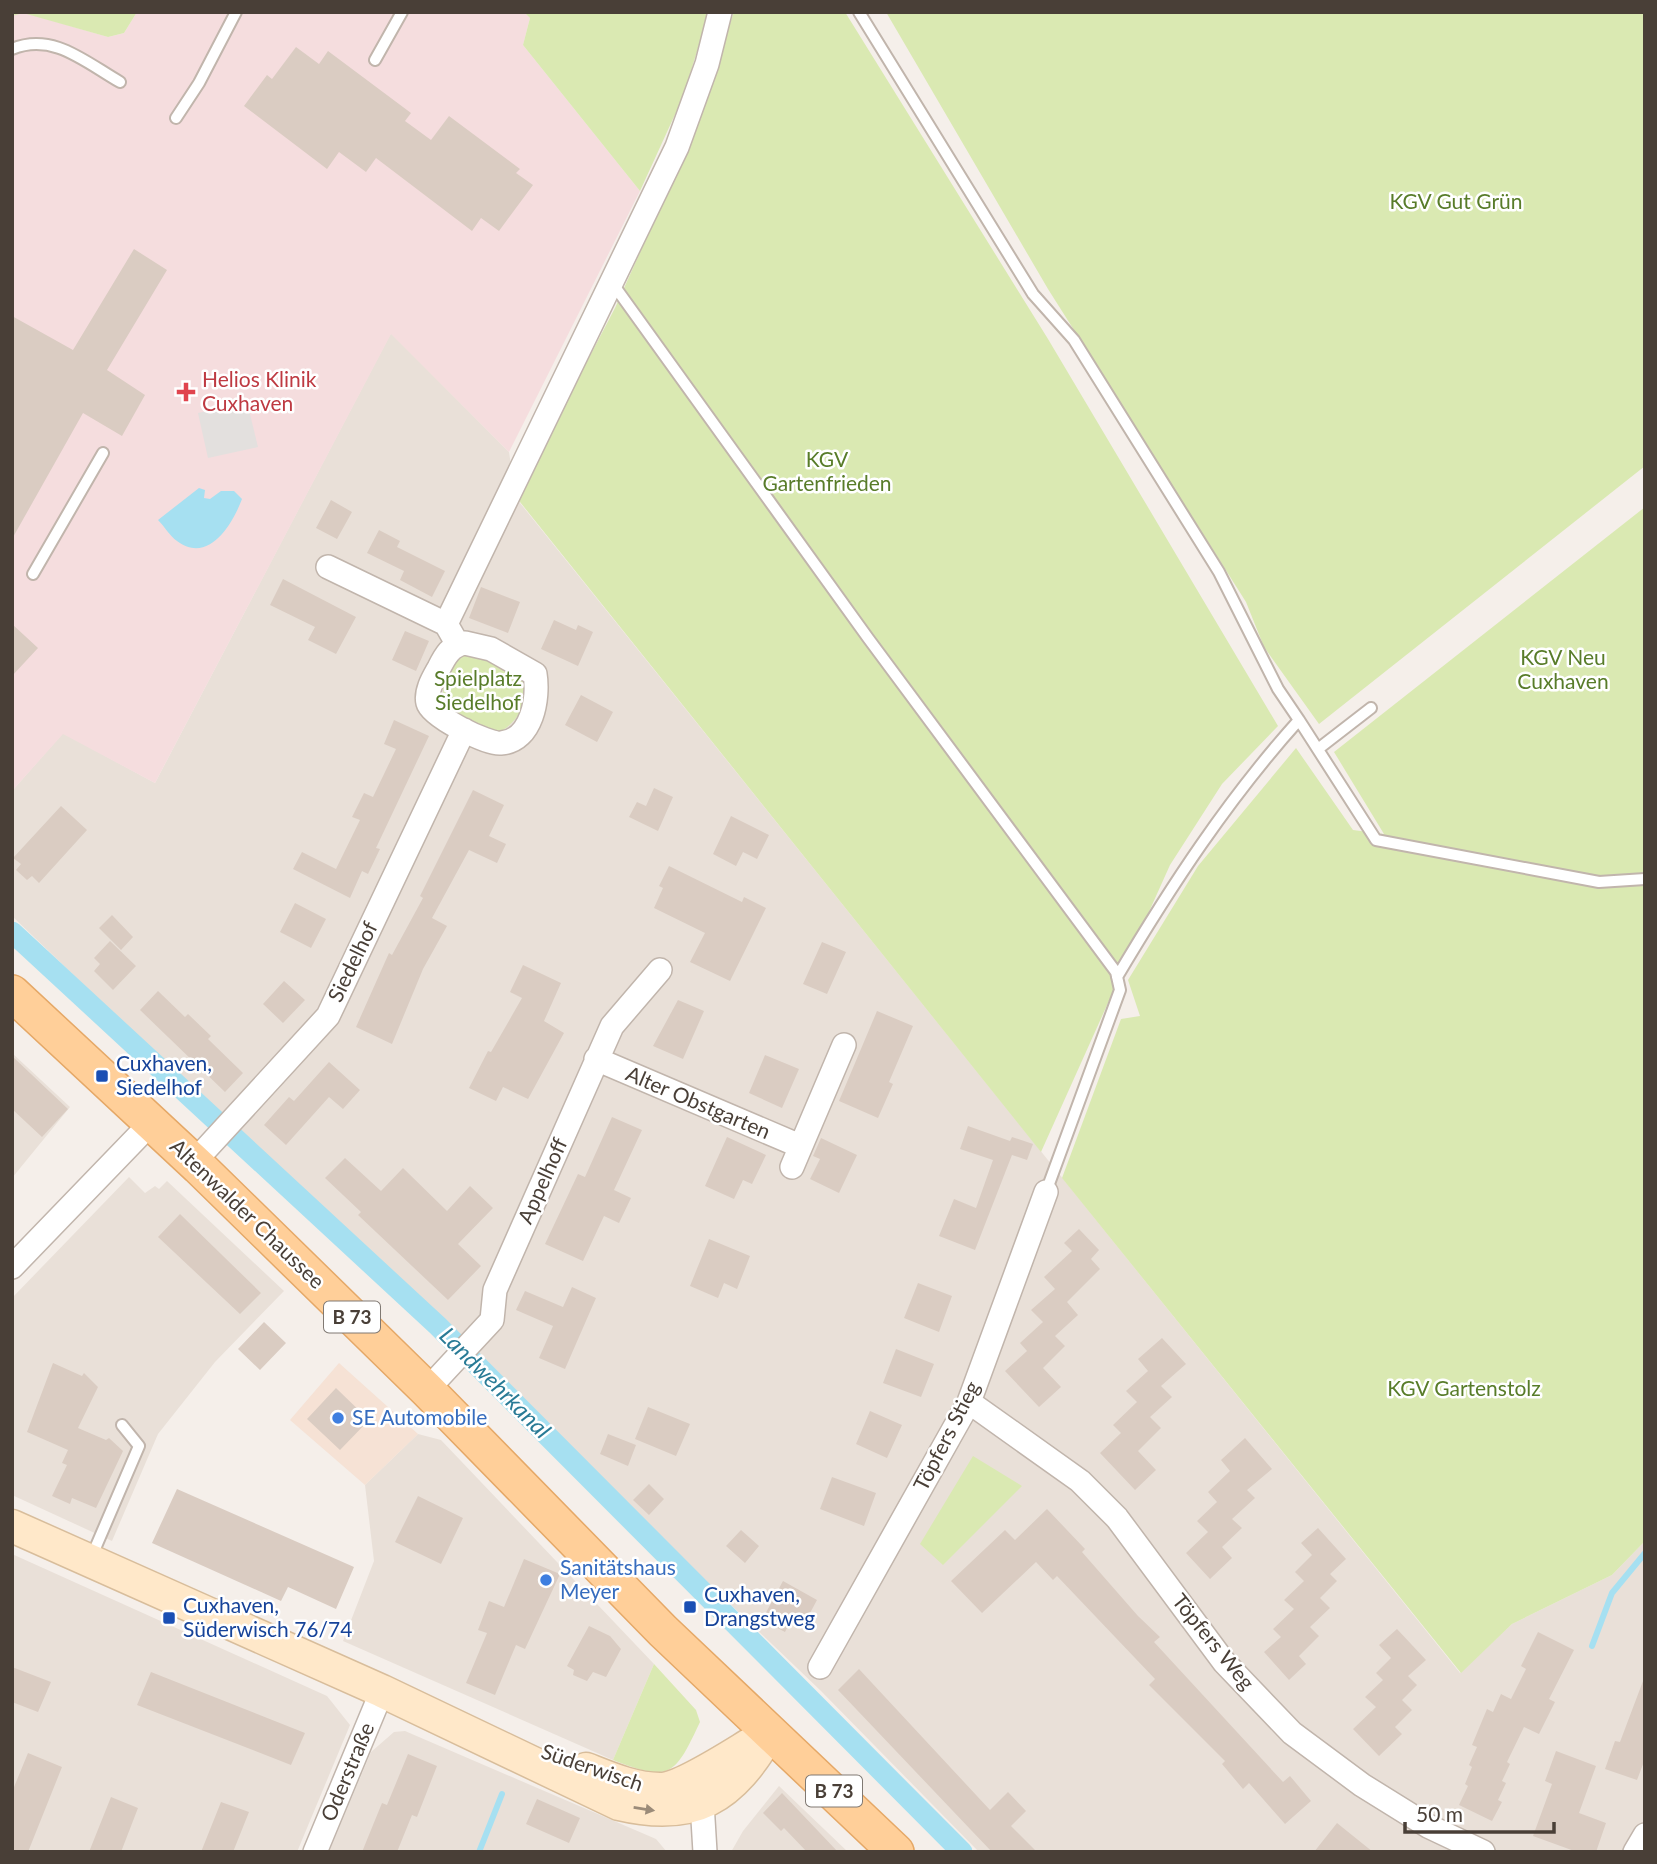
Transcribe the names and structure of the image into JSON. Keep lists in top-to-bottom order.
{
  "streets": {
    "main road": ["Altenwalder Chaussee", "B 73"],
    "street": [
      "Siedelhof",
      "Alter Obstgarten",
      "Appelhoff",
      "Töpfers Stieg",
      "Töpfers Weg",
      "Süderwisch",
      "Oderstraße"
    ]
  },
  "crossings": [
    ["Siedelhof", "Altenwalder Chaussee"],
    ["Alter Obstgarten", "Appelhoff"],
    ["Appelhoff", "Altenwalder Chaussee"],
    ["Altenwalder Chaussee", "Süderwisch"],
    ["Töpfers Stieg", "Töpfers Weg"],
    ["Süderwisch", "Oderstraße"]
  ],
  "water": ["Landwehrkanal"],
  "parks": [
    "KGV Gut Grün",
    "KGV Gartenfrieden",
    "KGV Neu Cuxhaven",
    "Spielplatz Siedelhof",
    "KGV Gartenstolz"
  ],
  "places": {
    "health": ["Helios Klinik Cuxhaven"],
    "transit": ["Cuxhaven, Siedelhof", "Cuxhaven, Drangstweg", "Cuxhaven, Süderwisch 76/74"],
    "other": ["SE Automobile", "Sanitätshaus Meyer"]
  },
  "scale_bar": "50 m"
}
